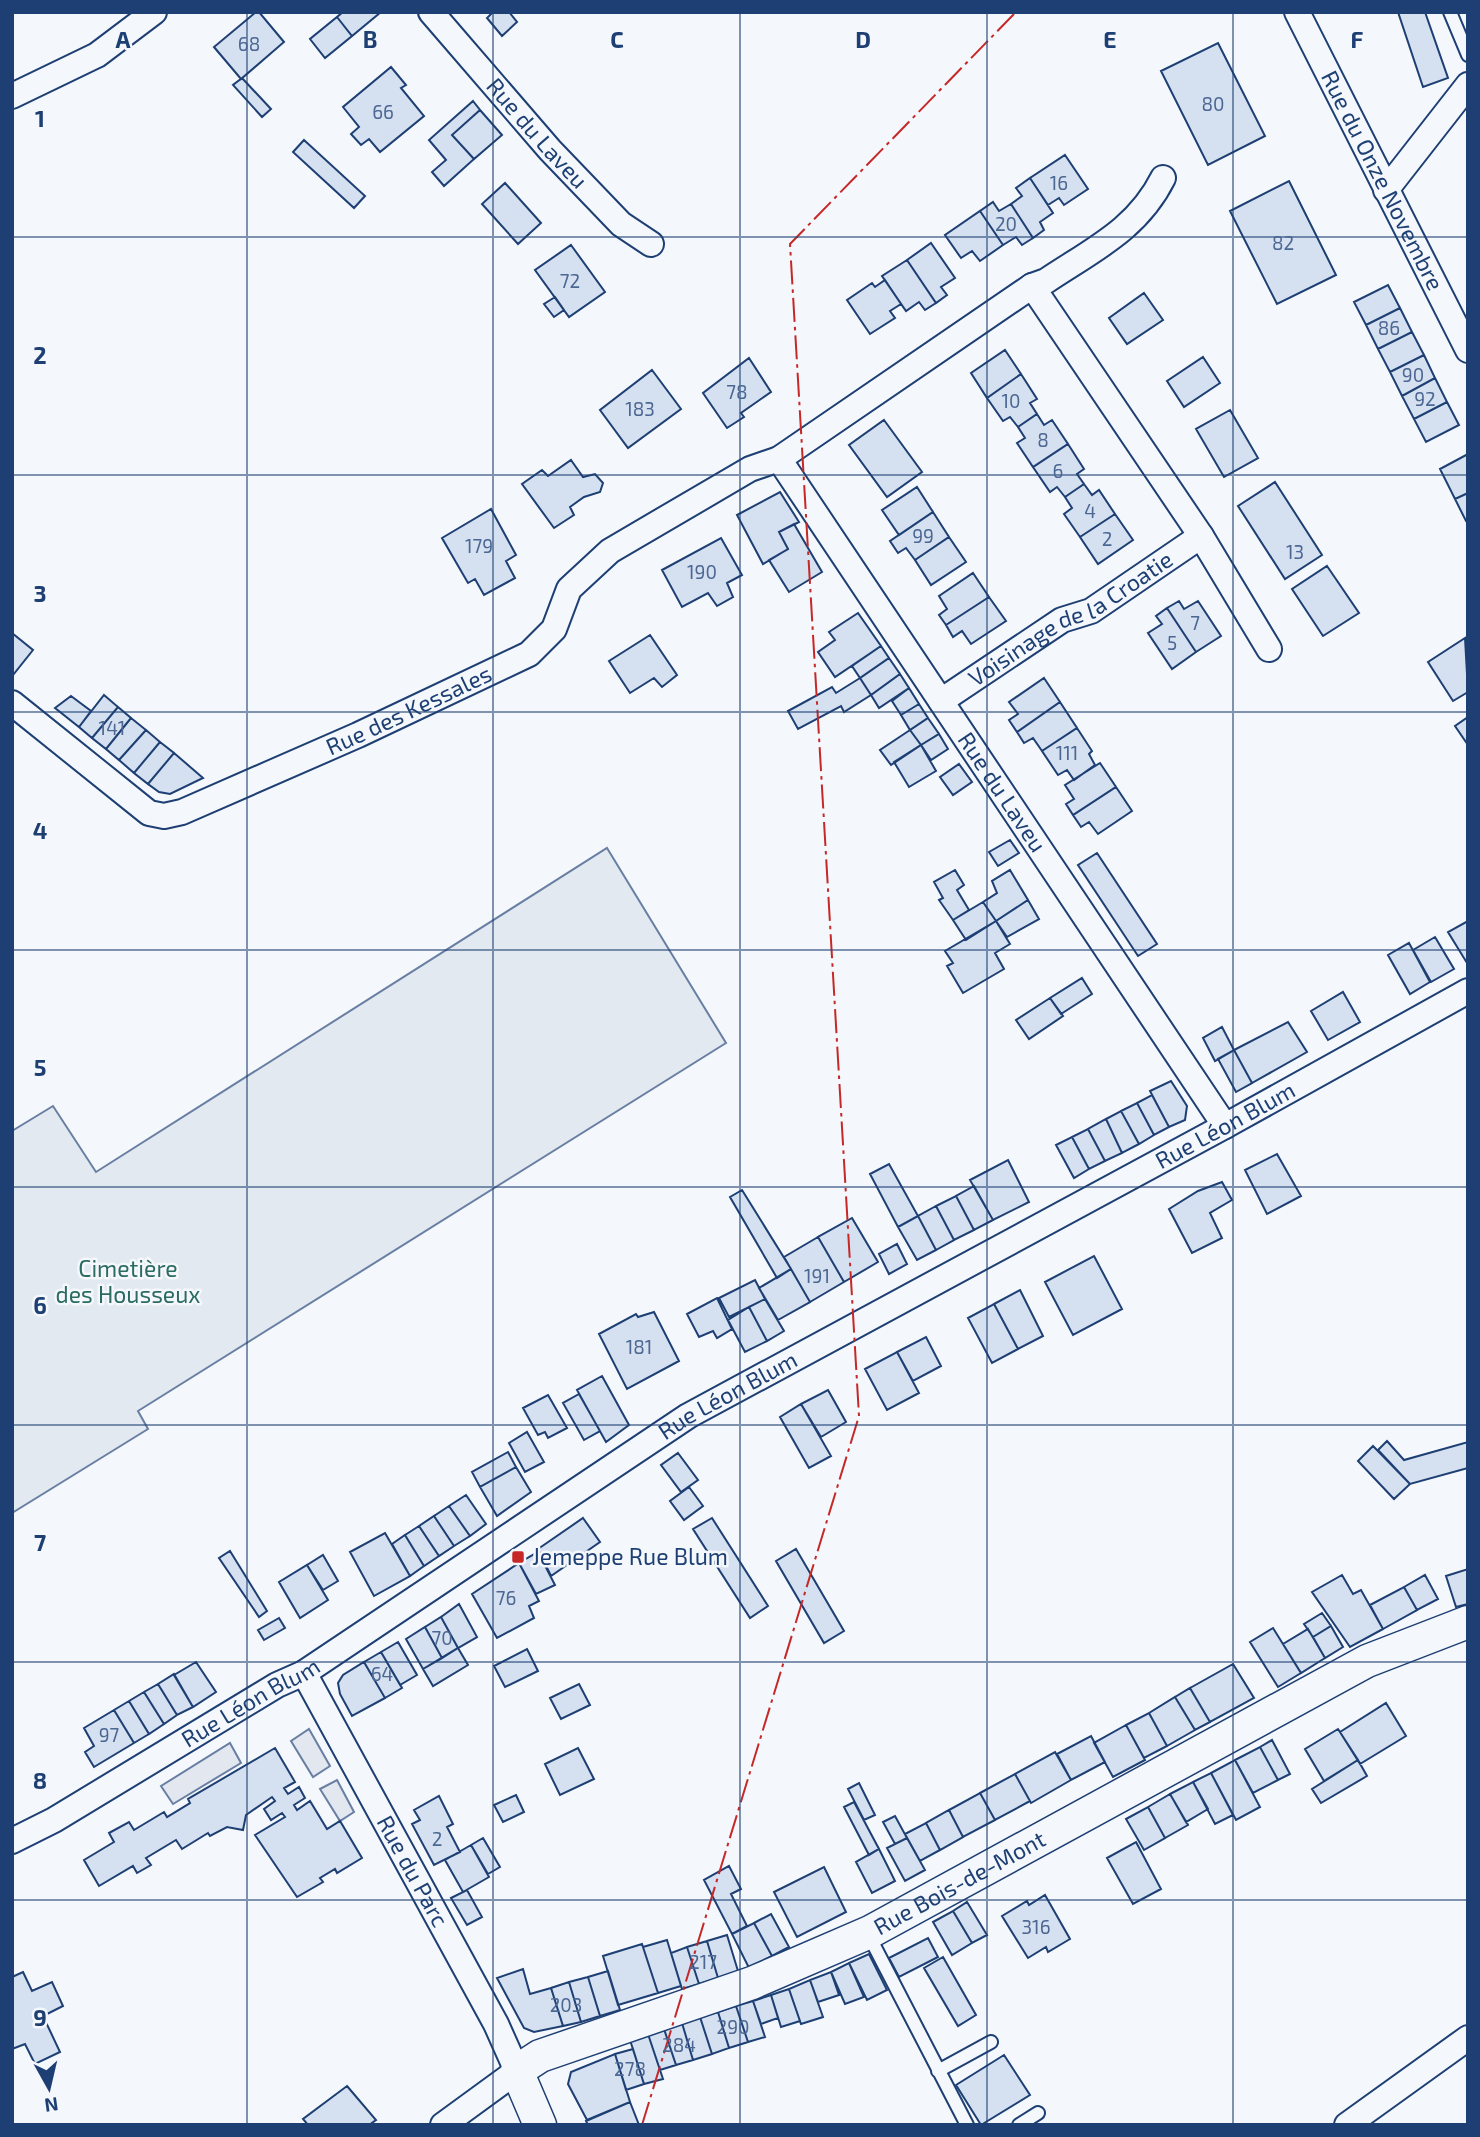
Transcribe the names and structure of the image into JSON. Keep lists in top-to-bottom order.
{
  "streets": {
    "street": [
      "Rue du Laveu",
      "Rue du Onze Novembre",
      "Voisinage de la Croatie",
      "Rue des Kessales",
      "Rue Léon Blum",
      "Rue du Parc",
      "Rue Bois-de-Mont"
    ]
  },
  "crossings": [
    ["Rue du Laveu", "Voisinage de la Croatie"],
    ["Rue du Laveu", "Rue des Kessales"],
    ["Rue du Laveu", "Rue Léon Blum"],
    ["Rue Léon Blum", "Rue du Parc"],
    ["Rue du Parc", "Rue Bois-de-Mont"]
  ],
  "parks": ["Cimetière des Housseux"],
  "places": {
    "transit": ["Jemeppe Rue Blum"]
  },
  "house_numbers": [
    "68",
    "80",
    "66",
    "16",
    "20",
    "82",
    "72",
    "86",
    "90",
    "78",
    "92",
    "10",
    "183",
    "8",
    "6",
    "4",
    "99",
    "2",
    "179",
    "13",
    "190",
    "7",
    "5",
    "141",
    "111",
    "191",
    "181",
    "76",
    "70",
    "64",
    "97",
    "2",
    "316",
    "217",
    "203",
    "290",
    "284",
    "278"
  ],
  "north": "bottom",
  "grid": {
    "columns": [
      "A",
      "B",
      "C",
      "D",
      "E",
      "F"
    ],
    "rows": [
      "1",
      "2",
      "3",
      "4",
      "5",
      "6",
      "7",
      "8",
      "9"
    ]
  }
}
